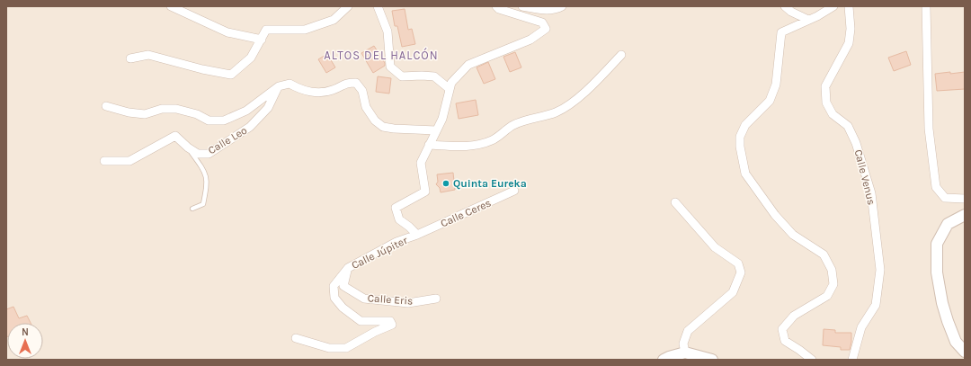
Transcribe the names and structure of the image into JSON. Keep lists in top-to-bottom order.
{
  "streets": {
    "street": [
      "Calle Leo",
      "Calle Venus",
      "Calle Ceres",
      "Calle Júpiter",
      "Calle Eris"
    ]
  },
  "crossings": [
    ["Calle Ceres", "Calle Júpiter"],
    ["Calle Júpiter", "Calle Eris"]
  ],
  "districts": ["ALTOS DEL HALCÓN"],
  "places": ["Quinta Eureka"],
  "north": "top"
}
